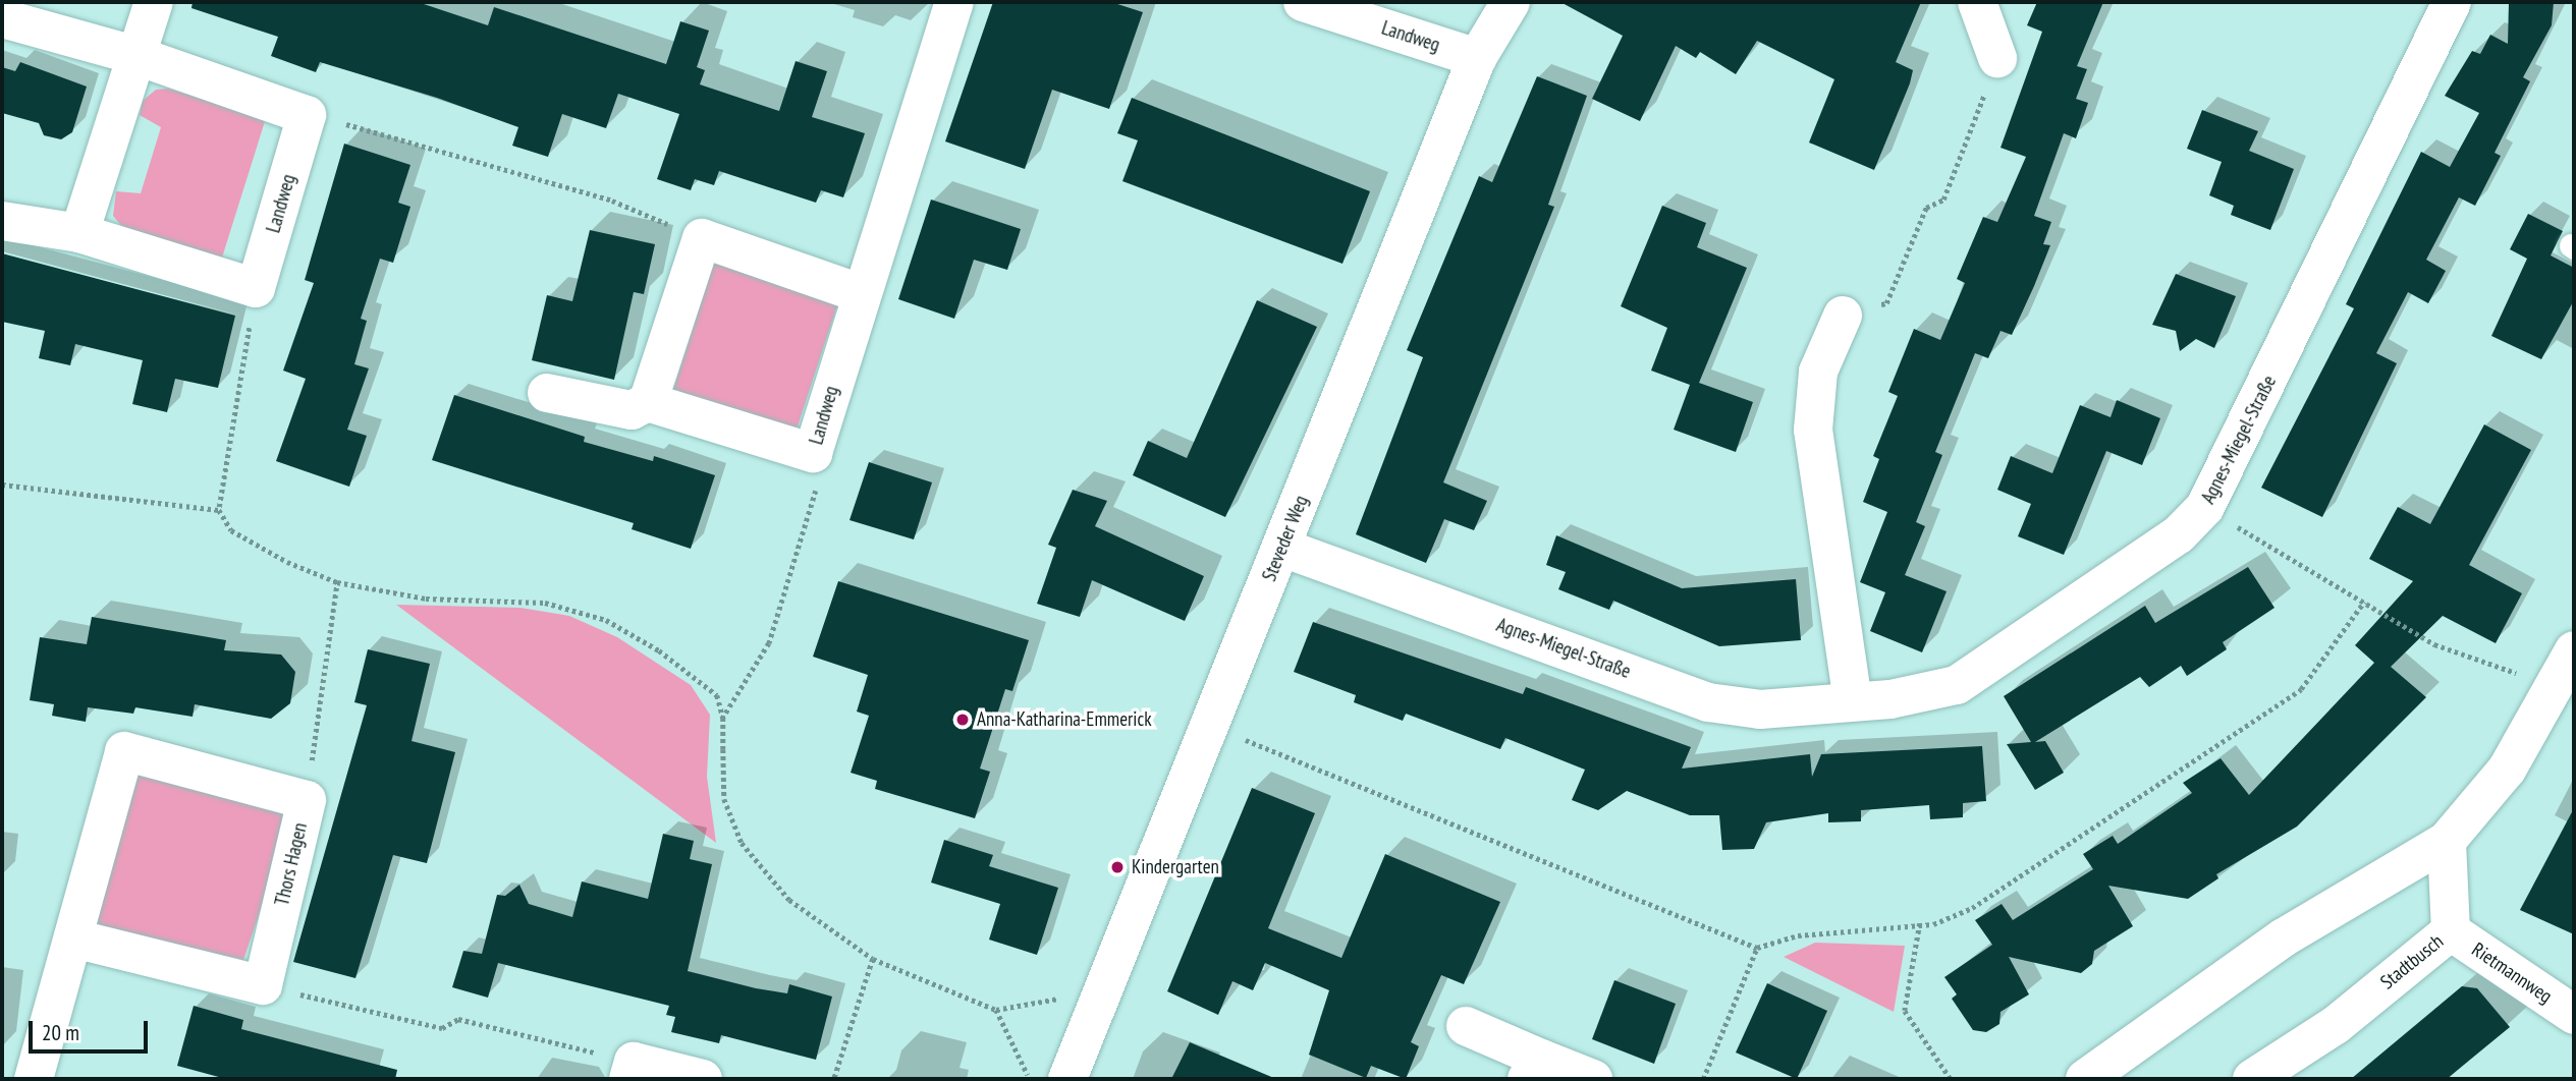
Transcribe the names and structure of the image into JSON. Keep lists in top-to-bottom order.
{
  "streets": {
    "street": [
      "Landweg",
      "Agnes-Miegel-Straße",
      "Steveder Weg",
      "Thors Hagen",
      "Stadtbusch",
      "Rietmannweg"
    ]
  },
  "crossings": [
    ["Landweg", "Steveder Weg"],
    ["Agnes-Miegel-Straße", "Steveder Weg"],
    ["Stadtbusch", "Rietmannweg"]
  ],
  "places": ["Anna-Katharina-Emmerick", "Kindergarten"],
  "scale_bar": "20 m"
}
